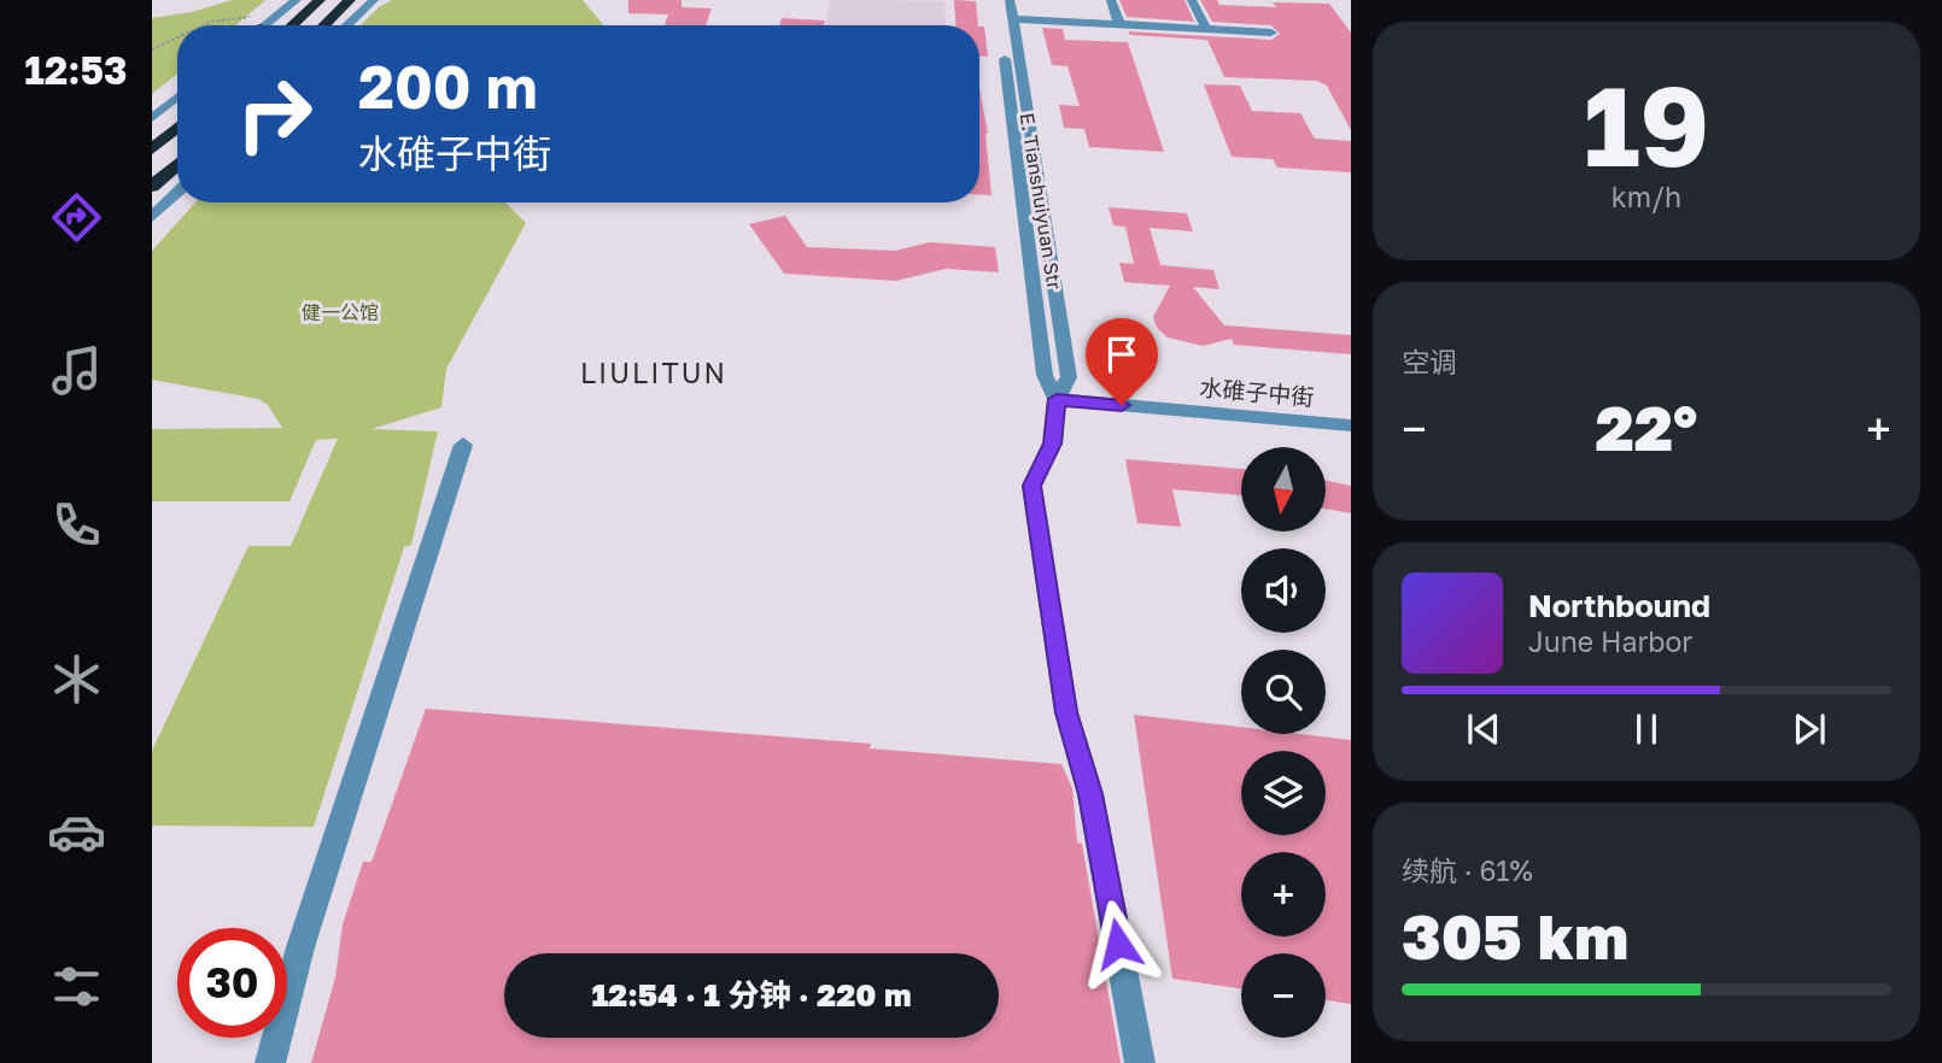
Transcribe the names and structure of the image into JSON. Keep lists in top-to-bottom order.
{
  "streets": {
    "street": ["E. Tianshuiyuan Str", "水碓子中街"]
  },
  "crossings": [
    ["E. Tianshuiyuan Str", "水碓子中街"]
  ],
  "districts": ["LIULITUN"],
  "parks": ["健一公馆"],
  "north": "bottom",
  "page": {
    "tabs": "12:53",
    "tile": [
      ["19", "km/h"],
      "空调",
      ["续航 · 61%", "305 km"]
    ],
    "turn": ["200 m", "水碓子中街"],
    "heat": ["−", "22°", "+"],
    "map_buttons": ["+", "−"],
    "song": ["Northbound", "June Harbor"],
    "limit": "30",
    "trip": "12:54 · 1 分钟 · 220 m"
  }
}
